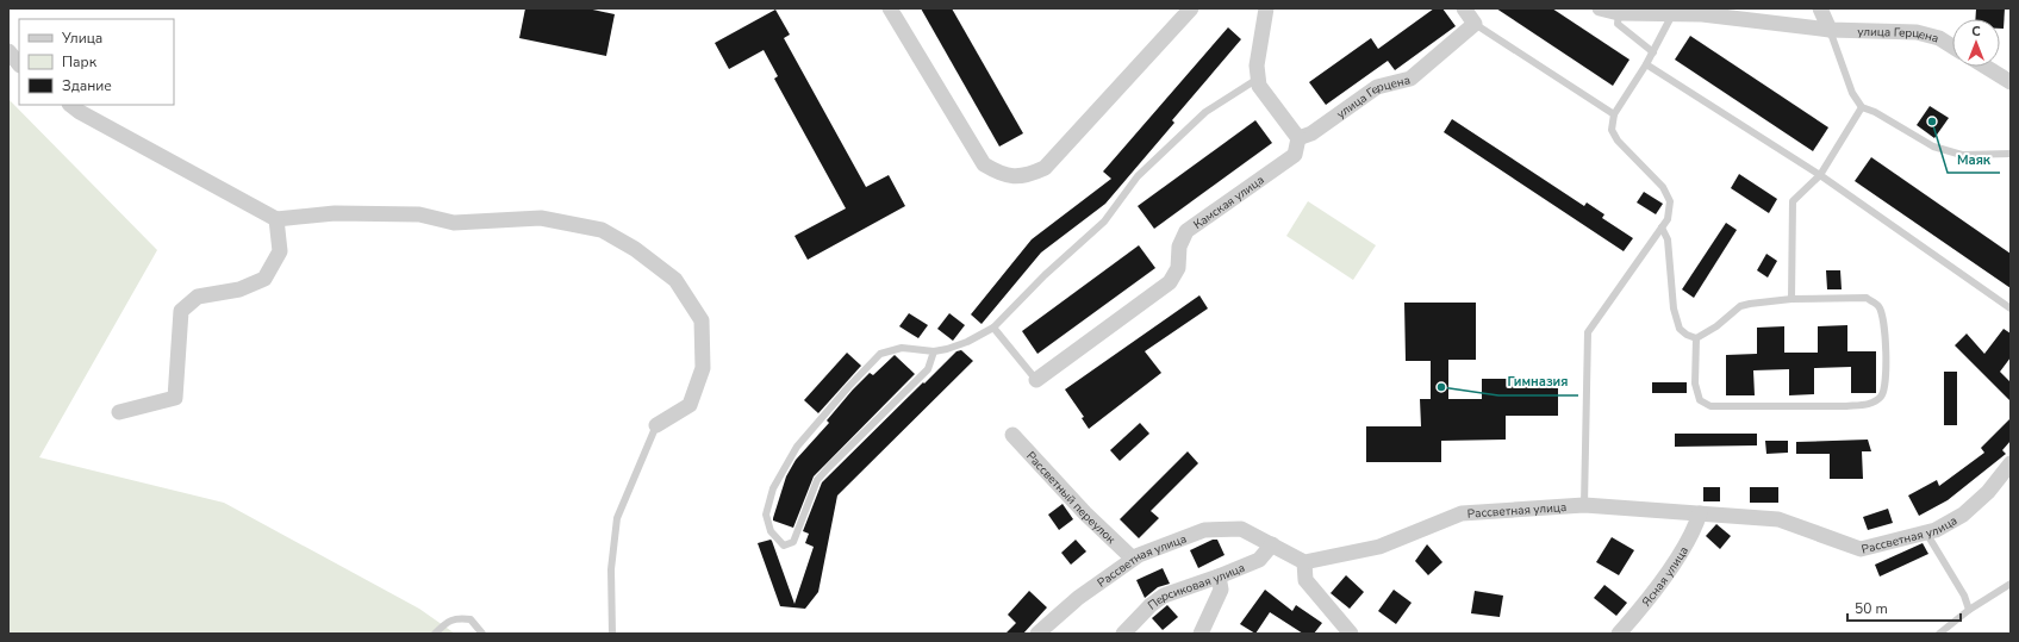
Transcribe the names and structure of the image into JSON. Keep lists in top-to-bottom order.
{
  "streets": {
    "street": [
      "улица Герцена",
      "Камская улица",
      "Рассветный переулок",
      "Рассветная улица",
      "Ясная улица",
      "Персиковая улица"
    ]
  },
  "crossings": [
    ["улица Герцена", "Камская улица"],
    ["Рассветный переулок", "Рассветная улица"],
    ["Рассветная улица", "Ясная улица"],
    ["Рассветная улица", "Персиковая улица"]
  ],
  "places": ["Маяк", "Гимназия"],
  "legend": ["Улица", "Парк", "Здание"],
  "scale_bar": "50 m",
  "north": "top"
}
